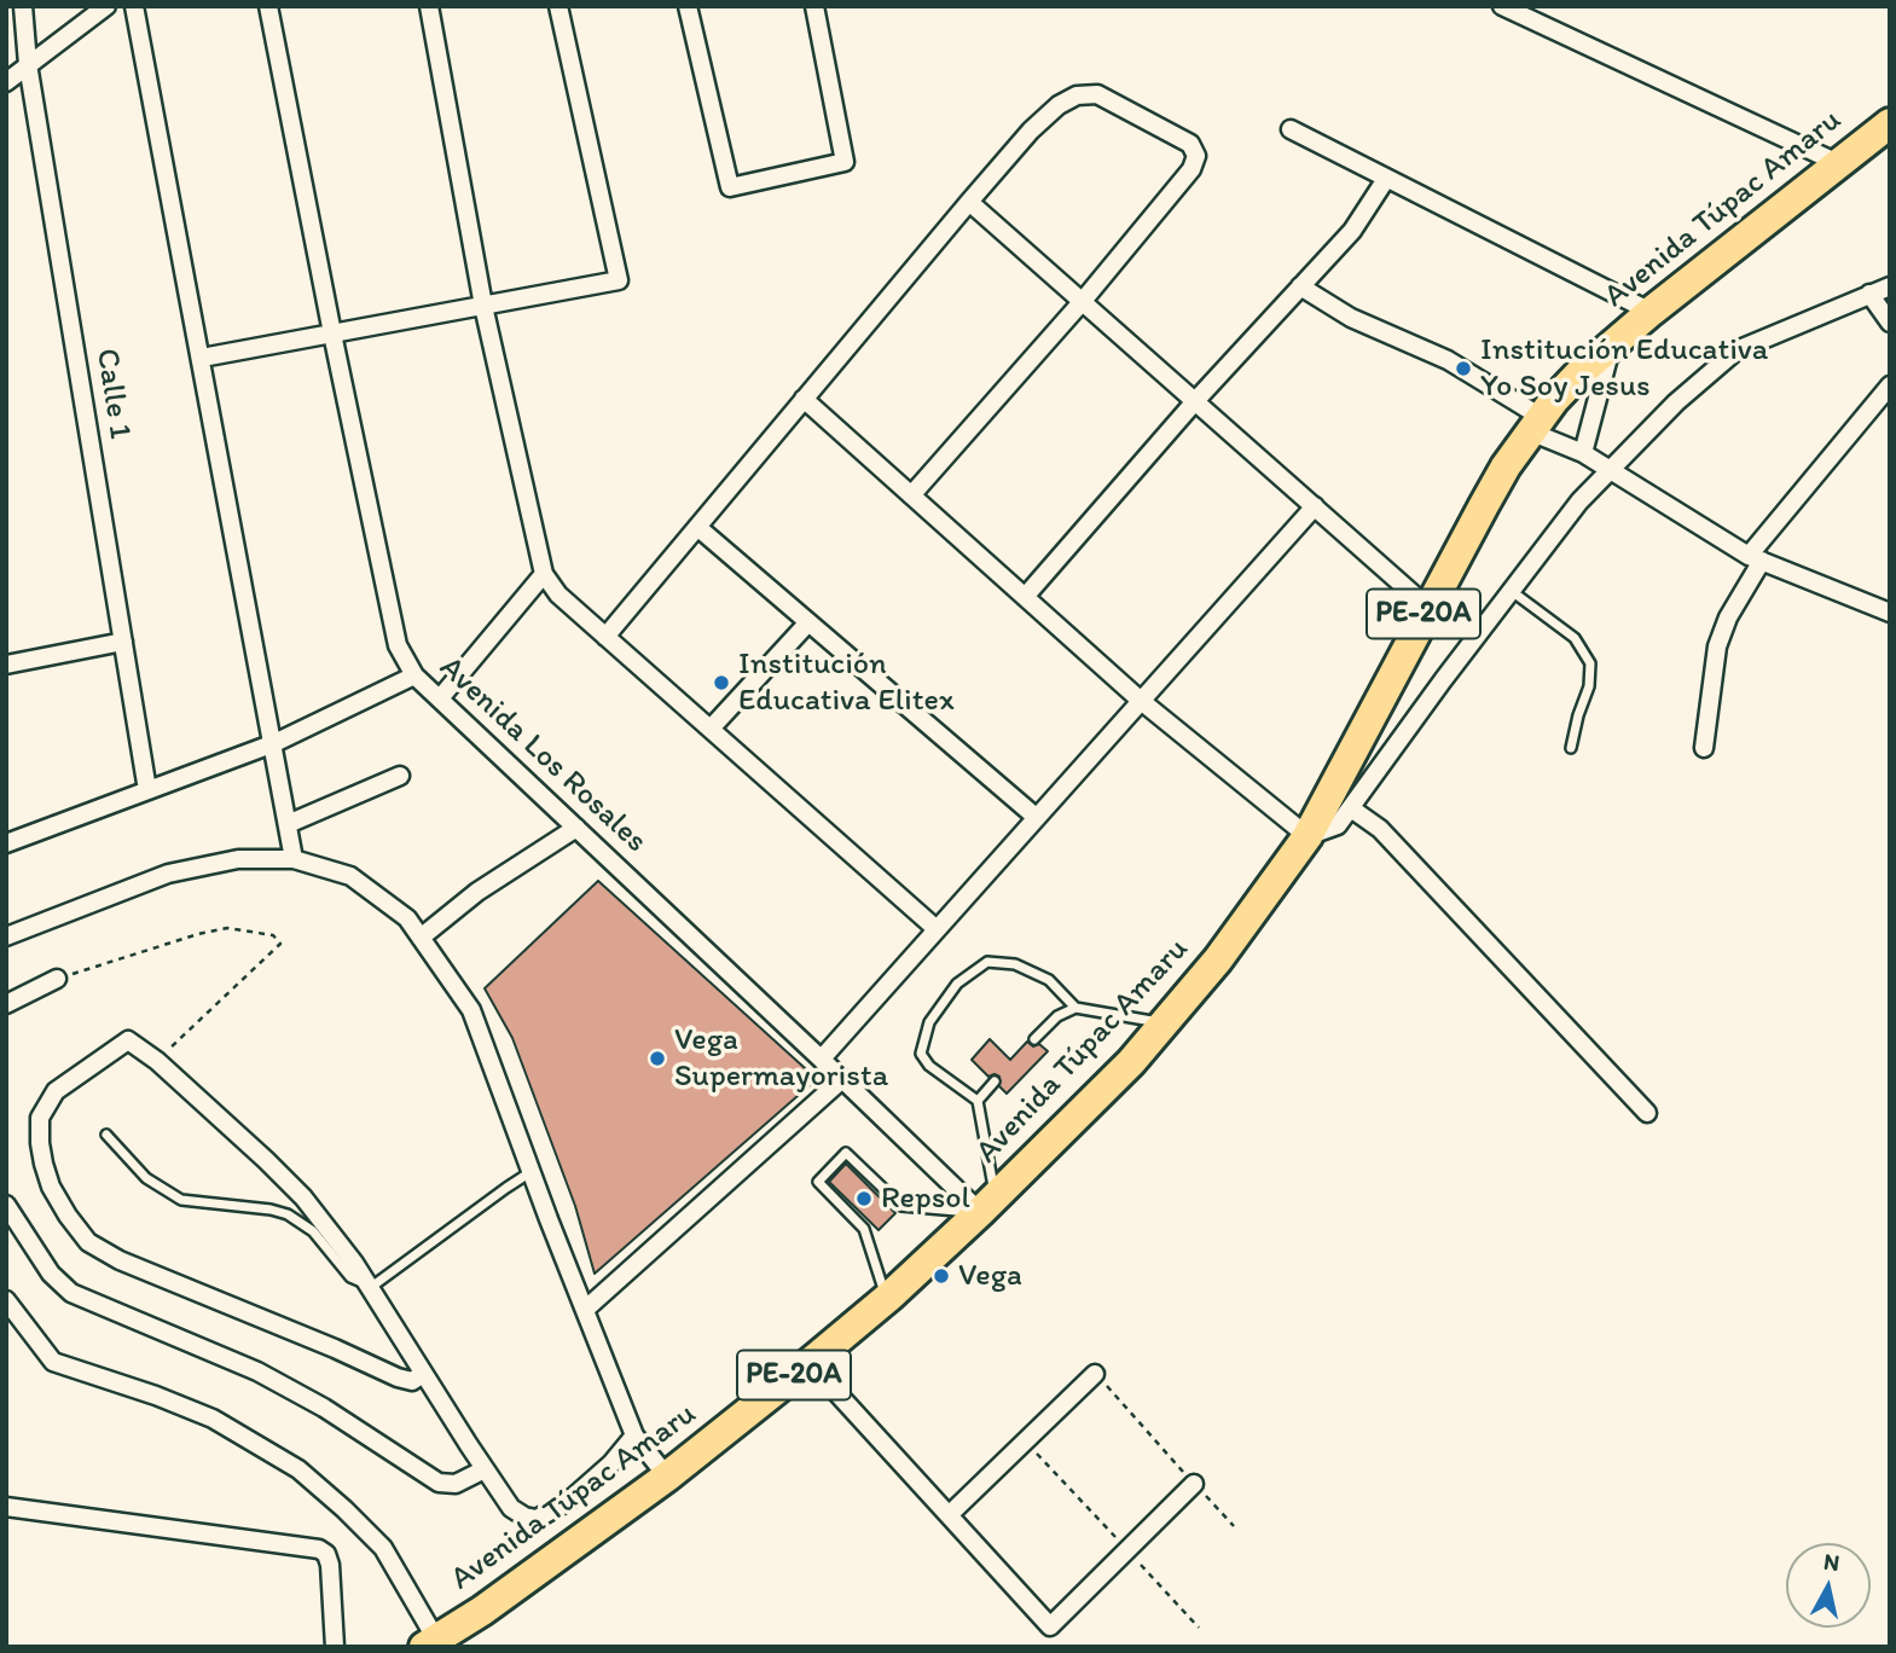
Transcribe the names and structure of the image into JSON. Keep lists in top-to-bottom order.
{
  "streets": {
    "highway": ["Avenida Túpac Amaru", "PE-20A"],
    "street": ["Calle 1", "Avenida Los Rosales"]
  },
  "crossings": [
    ["Avenida Túpac Amaru", "Avenida Los Rosales"]
  ],
  "places": [
    "Institución Educativa Yo Soy Jesus",
    "Institución Educativa Elitex",
    "Vega Supermayorista",
    "Repsol",
    "Vega"
  ],
  "north": "top"
}
